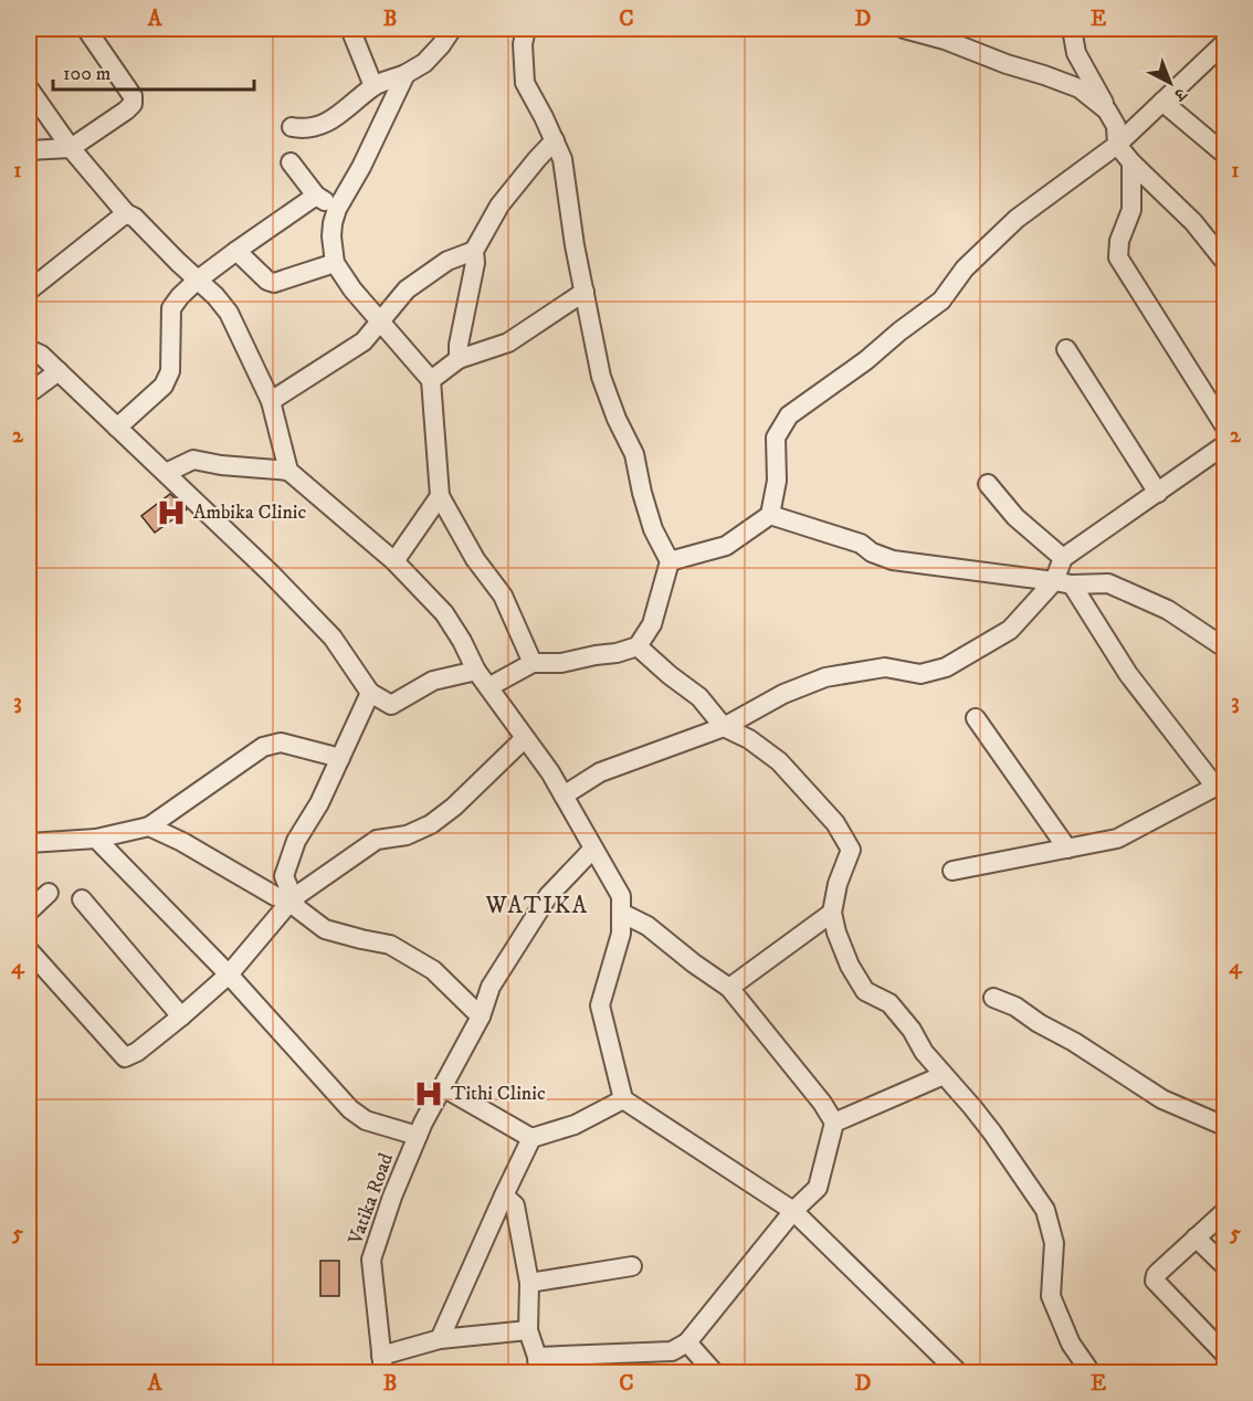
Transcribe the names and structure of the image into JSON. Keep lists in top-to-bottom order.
{
  "streets": {
    "street": ["Vatika Road"]
  },
  "districts": ["WATIKA"],
  "places": {
    "hospital": ["Ambika Clinic", "Tithi Clinic"]
  },
  "scale_bar": "100 m",
  "north": "bottom right",
  "grid": {
    "columns": [
      "A",
      "B",
      "C",
      "D",
      "E"
    ],
    "rows": [
      "1",
      "2",
      "3",
      "4",
      "5"
    ]
  }
}
